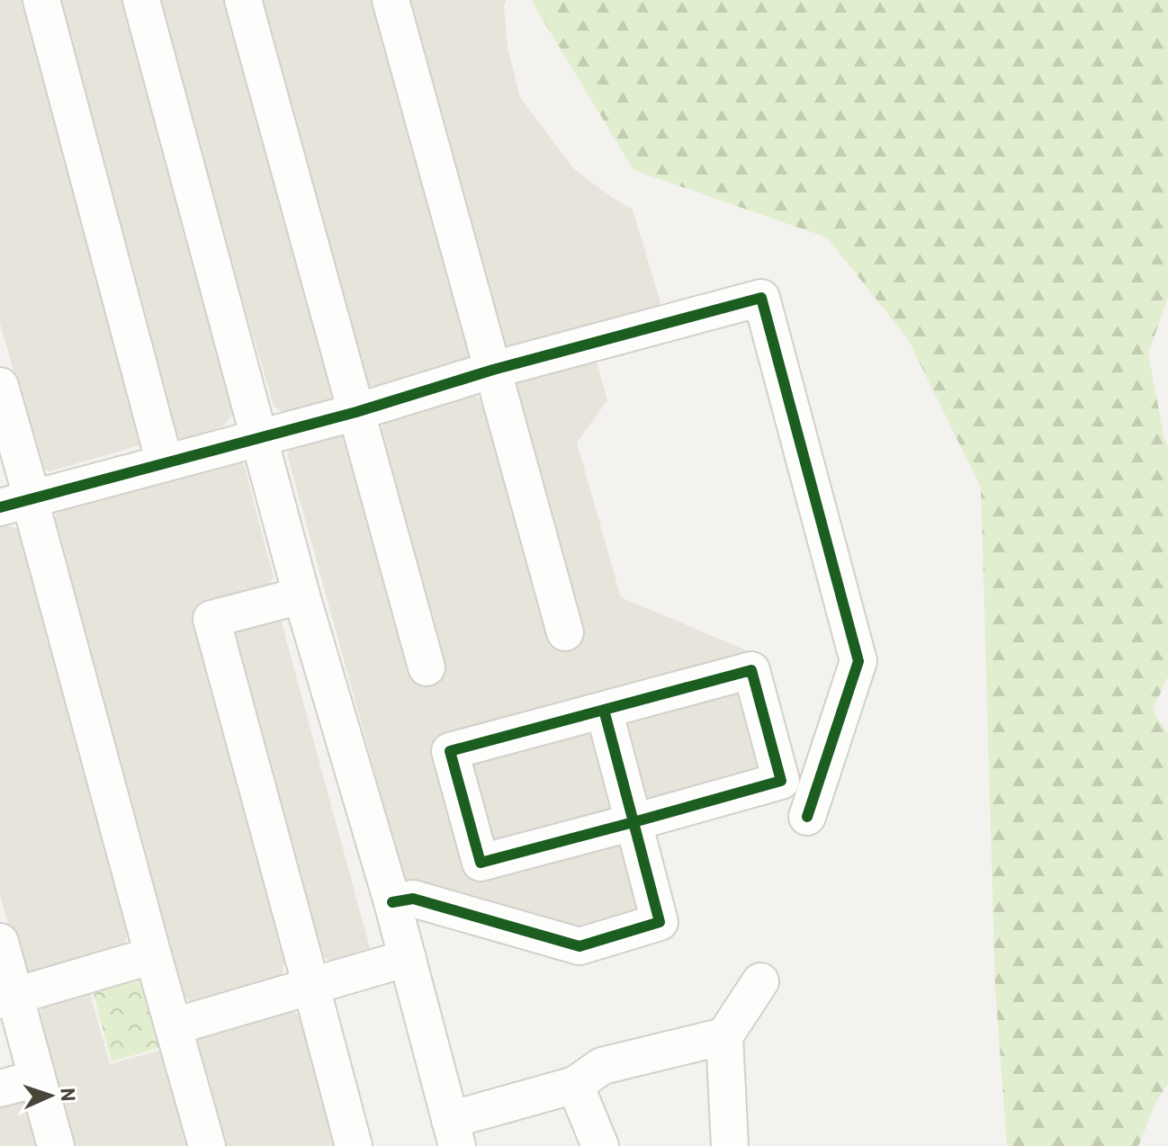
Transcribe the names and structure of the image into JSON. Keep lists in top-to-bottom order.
{
  "north": "right"
}
